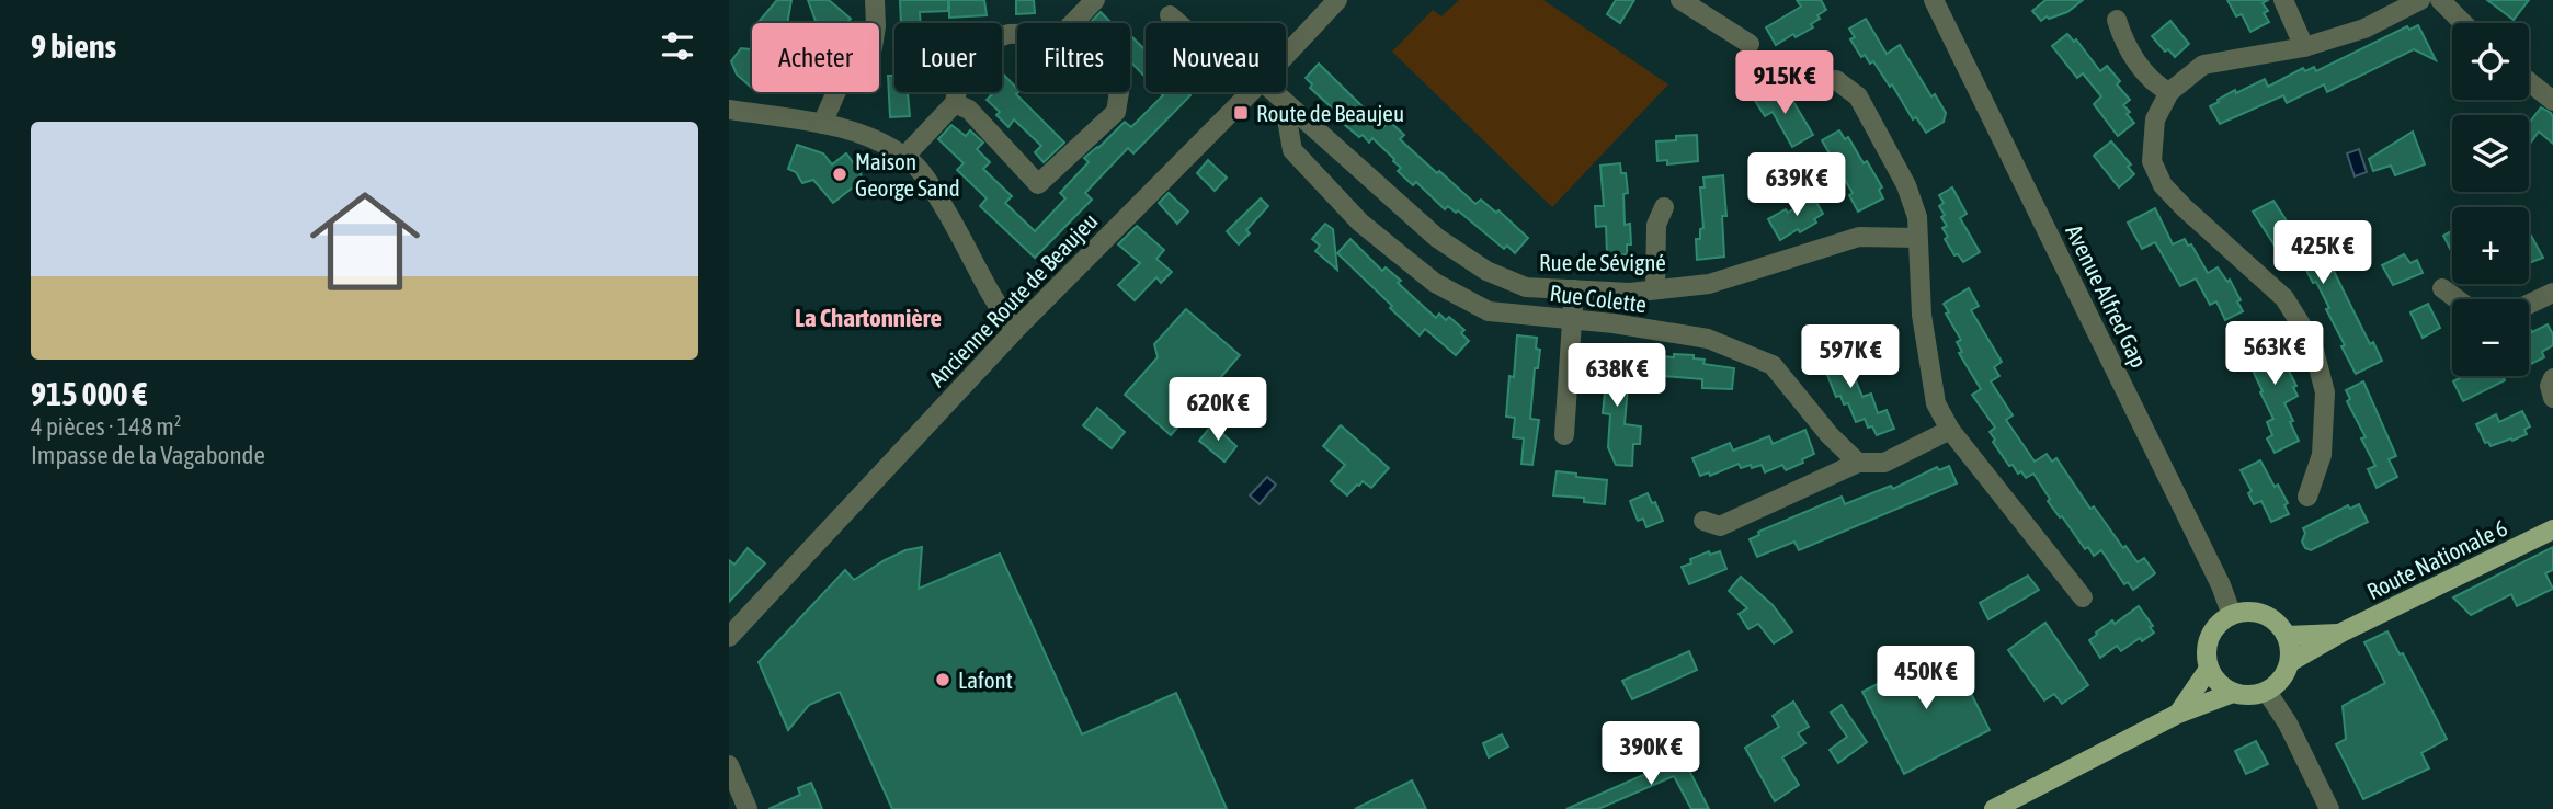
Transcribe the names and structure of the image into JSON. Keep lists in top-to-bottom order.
{
  "streets": {
    "main road": ["Route Nationale 6"],
    "street": [
      "Rue de Sévigné",
      "Avenue Alfred Gap",
      "Rue Colette",
      "Ancienne Route de Beaujeu"
    ]
  },
  "crossings": [
    ["Rue de Sévigné", "Rue Colette"],
    ["Avenue Alfred Gap", "Route Nationale 6"]
  ],
  "districts": ["La Chartonnière"],
  "places": {
    "transit": ["Route de Beaujeu"],
    "other": ["Maison George Sand", "Lafont"]
  },
  "page": {
    "heading": "9 biens",
    "map_buttons": ["+", "−"],
    "chip": [
      "Acheter",
      "Louer",
      "Filtres",
      "Nouveau"
    ],
    "price": [
      "915K €",
      "639K €",
      "425K €",
      "563K €",
      "597K €",
      "638K €",
      "620K €",
      "450K €",
      "390K €"
    ],
    "list": [
      {
        "name": "915 000 €",
        "note": "4 pièces · 148 m² · Impasse de la Vagabonde"
      }
    ]
  }
}
